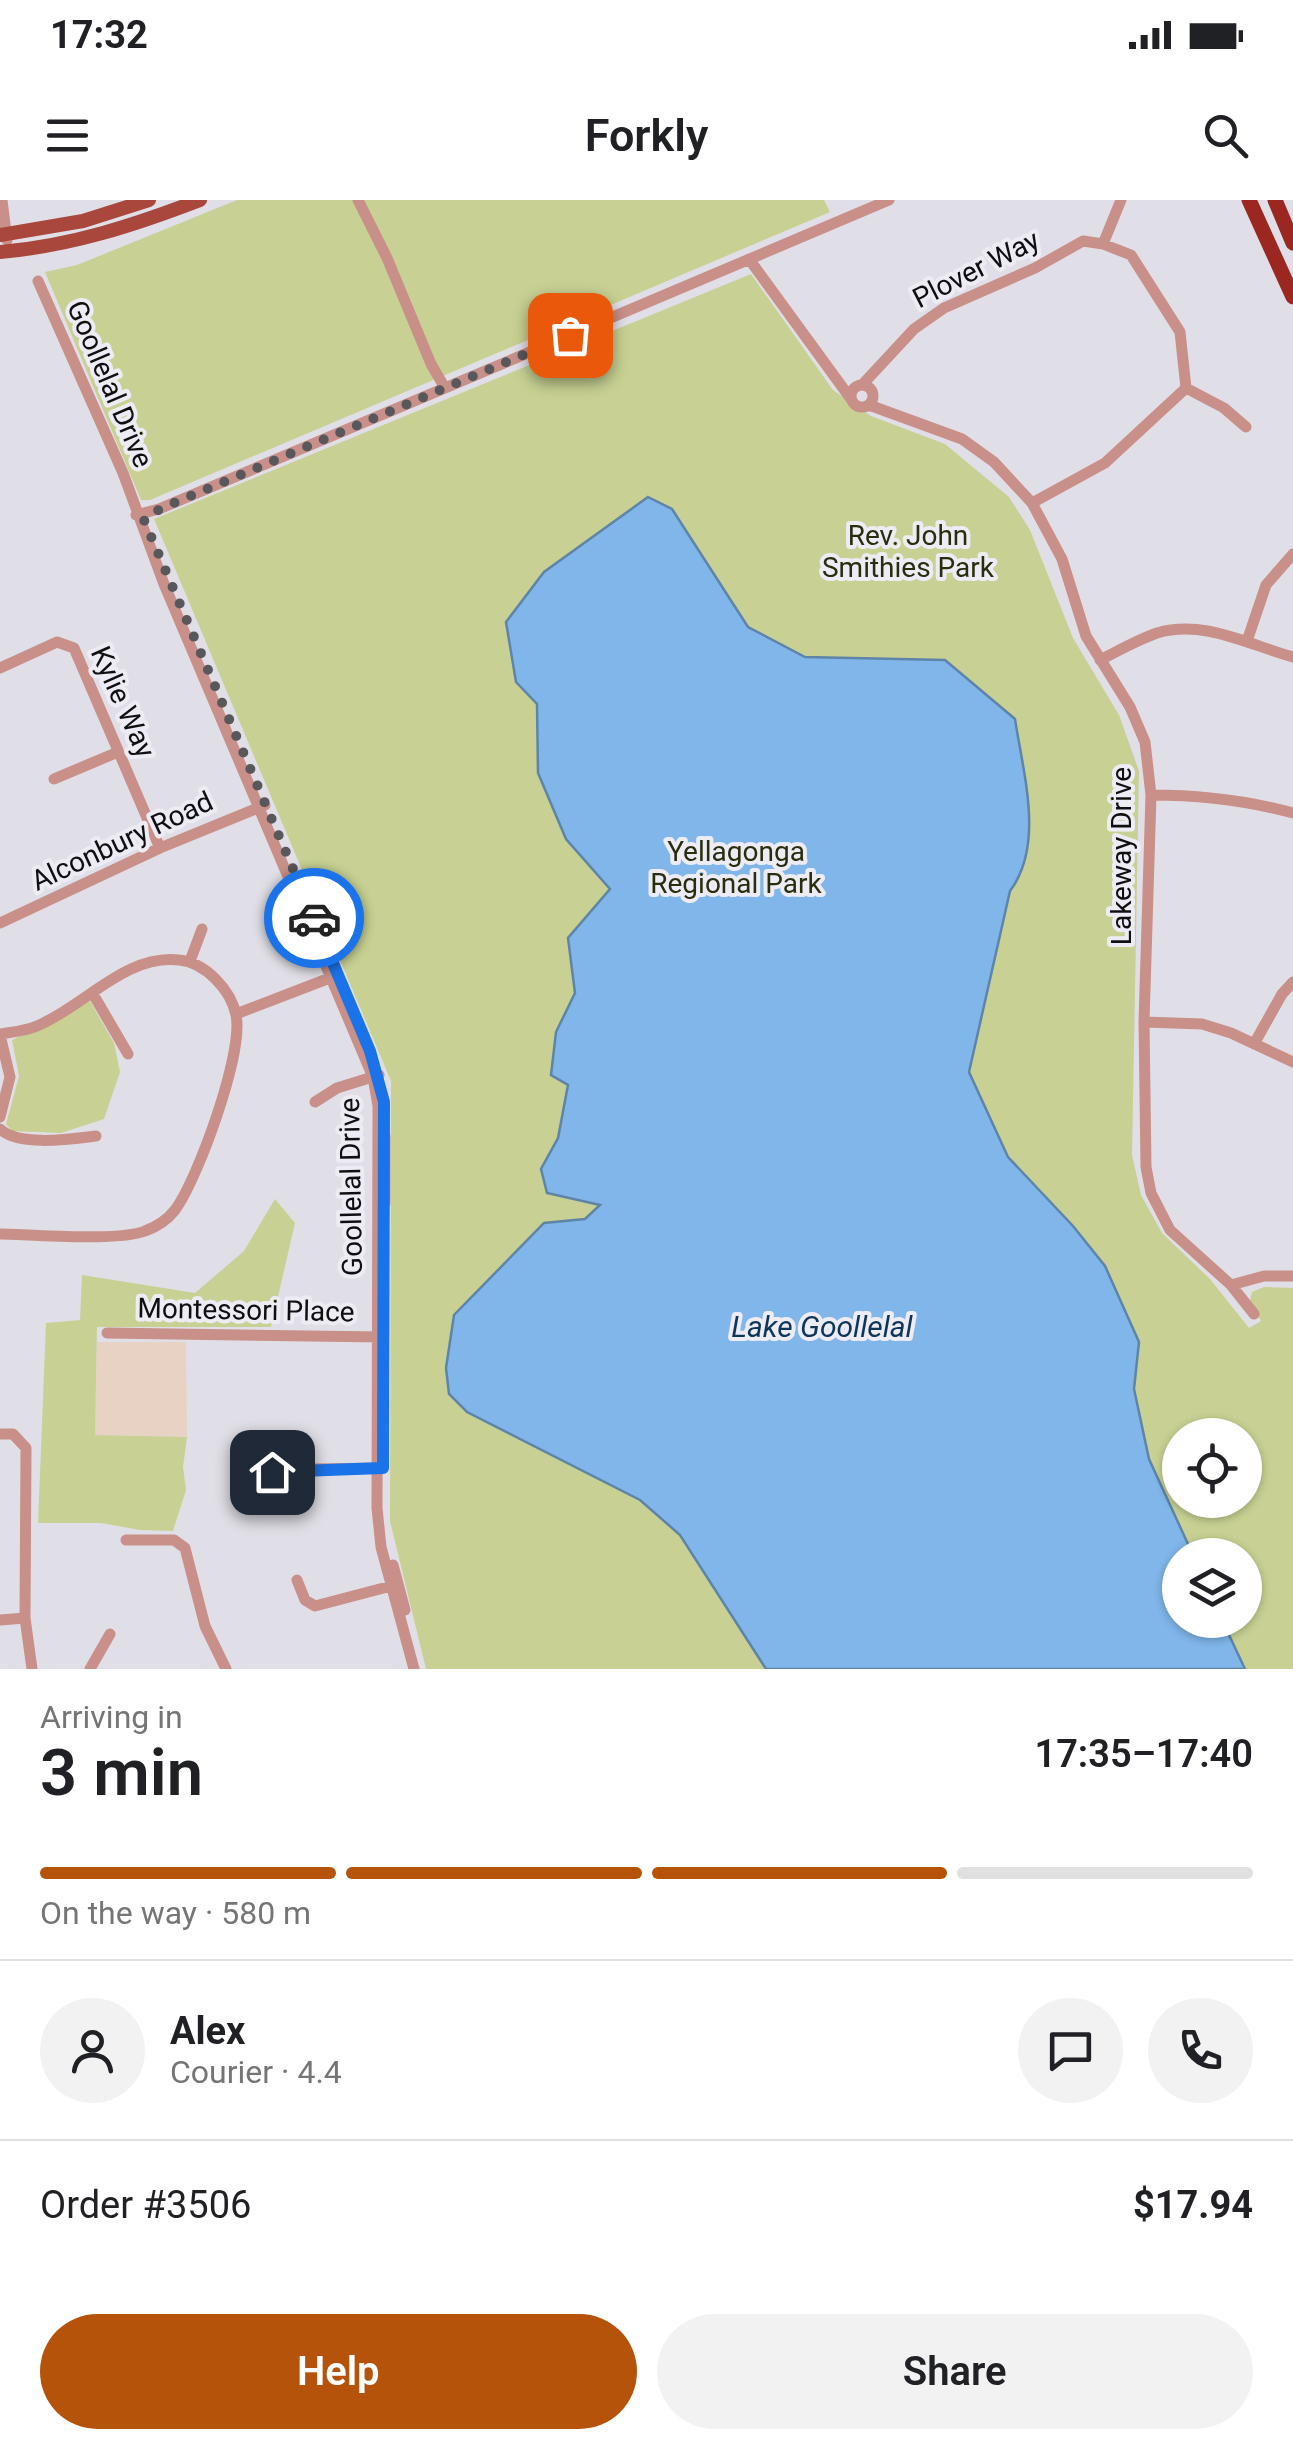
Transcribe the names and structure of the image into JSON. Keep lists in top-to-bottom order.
{
  "streets": {
    "street": [
      "Plover Way",
      "Goollelal Drive",
      "Kylie Way",
      "Alconbury Road",
      "Lakeway Drive",
      "Montessori Place"
    ]
  },
  "crossings": [
    ["Plover Way", "Lakeway Drive"],
    ["Goollelal Drive", "Alconbury Road"],
    ["Goollelal Drive", "Montessori Place"],
    ["Kylie Way", "Alconbury Road"]
  ],
  "water": ["Lake Goollelal"],
  "parks": ["Rev. John Smithies Park", "Yellagonga Regional Park"],
  "page": {
    "status": "17:32",
    "header": "Forkly",
    "heading": ["3 min", "Arriving in", "17:35–17:40"],
    "panel": [
      "Alex",
      "Courier · 4.4",
      "Order #3506",
      "$17.94"
    ],
    "bar": "On the way · 580 m",
    "buttons": ["Help", "Share"]
  }
}
